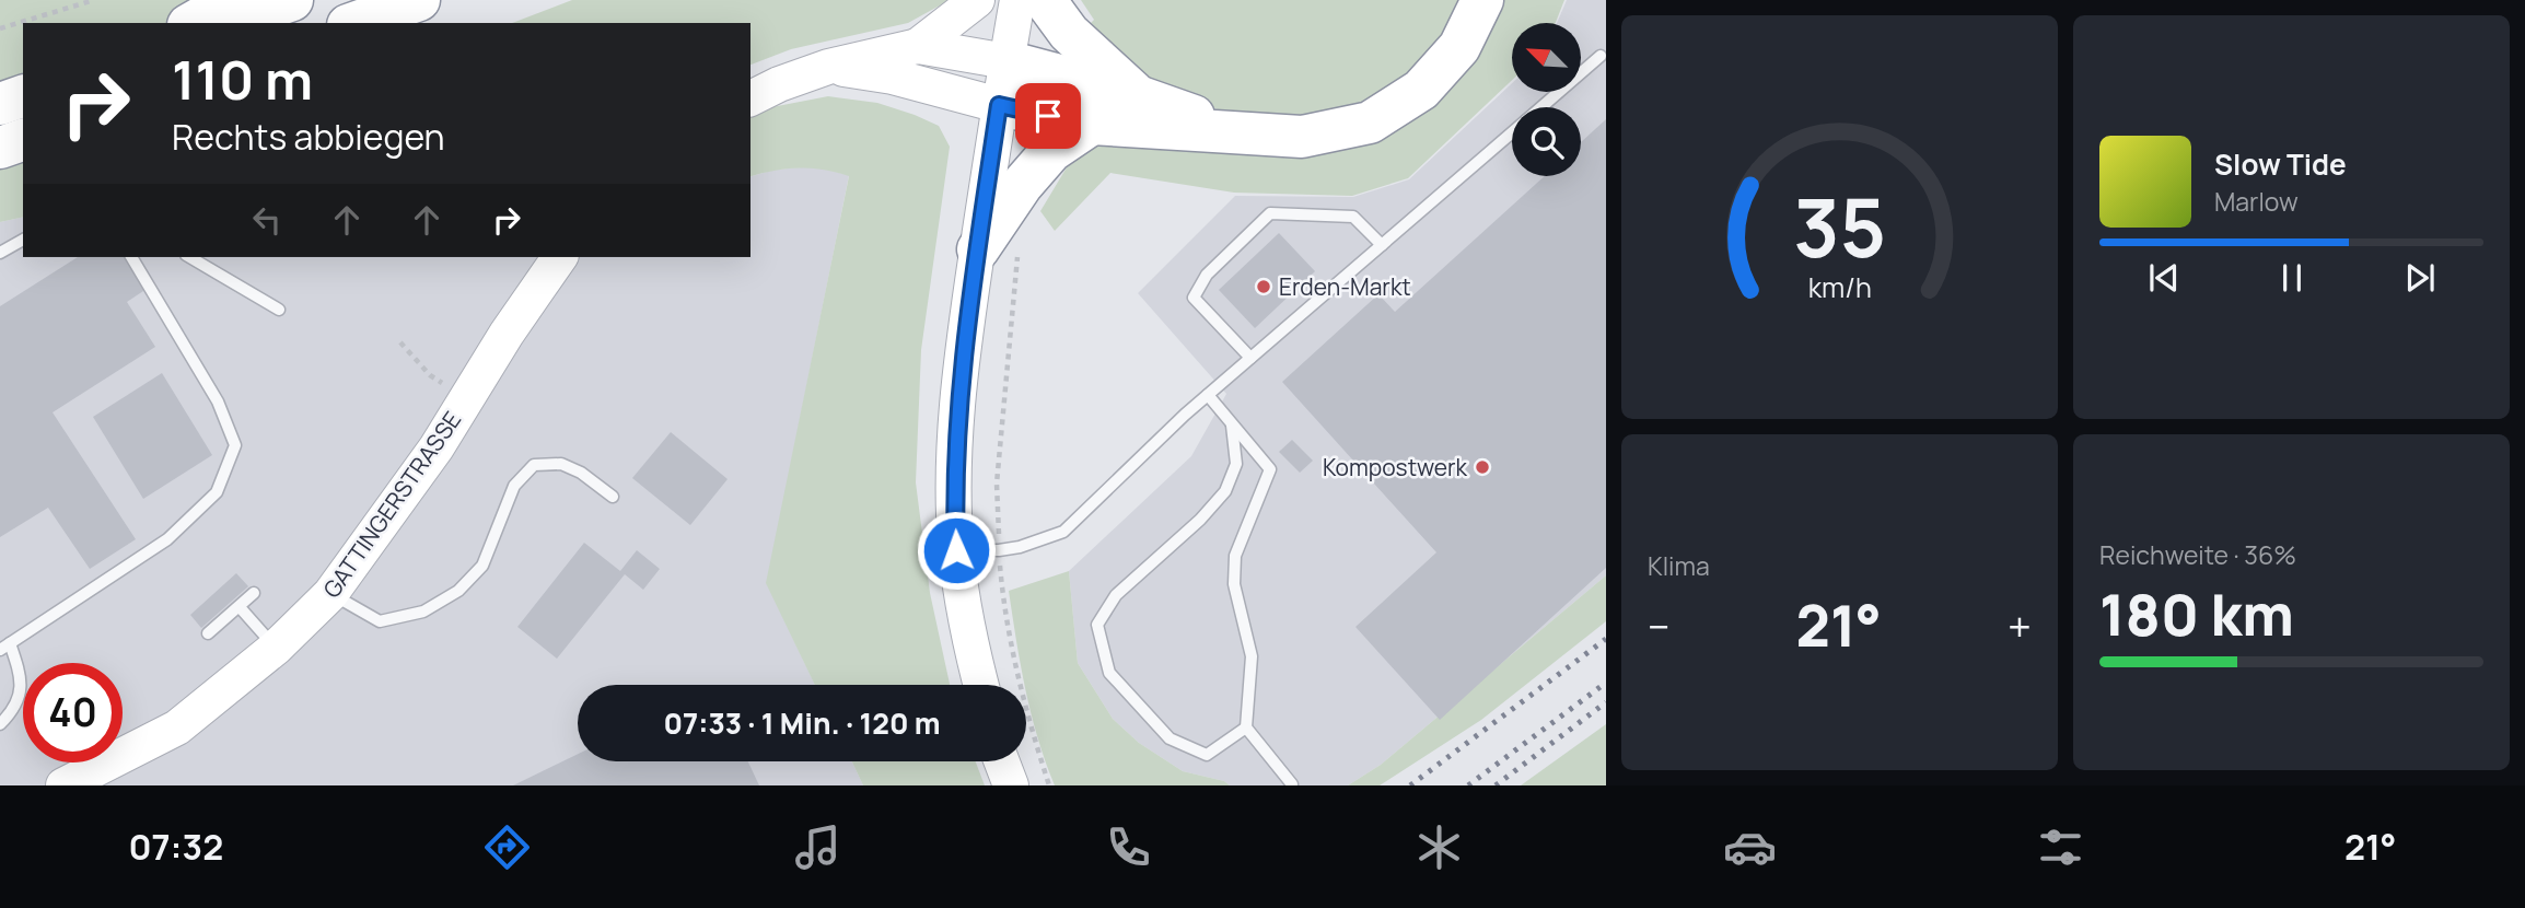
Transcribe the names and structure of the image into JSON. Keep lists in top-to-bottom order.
{
  "streets": {
    "street": ["GATTINGERSTRASSE"]
  },
  "places": ["Erden-Markt", "Kompostwerk"],
  "north": "top left",
  "page": {
    "turn": ["110 m", "Rechts abbiegen"],
    "song": ["Slow Tide", "Marlow"],
    "tile": [
      "Klima",
      ["Reichweite · 36%", "180 km"]
    ],
    "heat": ["−", "21°", "+"],
    "limit": "40",
    "trip": "07:33 · 1 Min. · 120 m",
    "tabs": ["07:32", "21°"],
    "gauge": ["35", "km/h"]
  }
}
